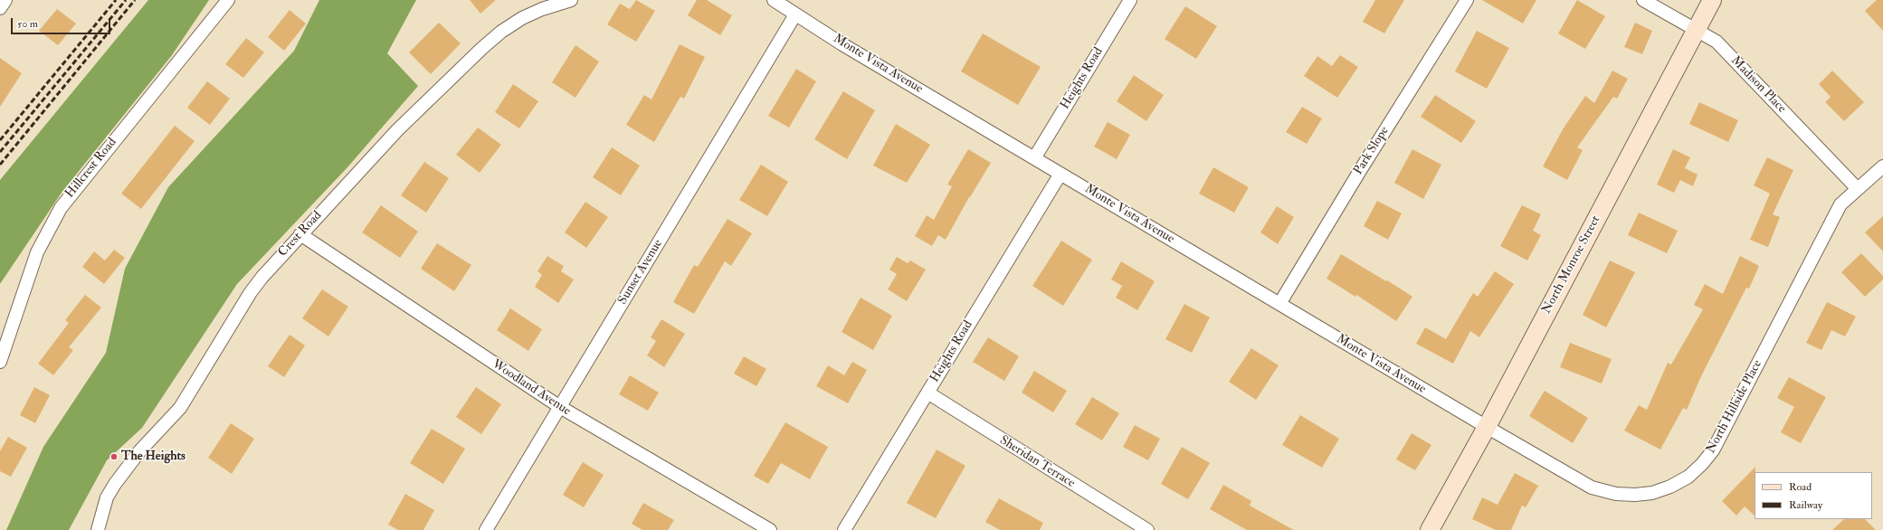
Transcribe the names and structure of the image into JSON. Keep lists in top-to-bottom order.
{
  "streets": {
    "main road": ["North Monroe Street"],
    "street": [
      "Monte Vista Avenue",
      "Heights Road",
      "Madison Place",
      "Park Slope",
      "Hillcrest Road",
      "Crest Road",
      "Sunset Avenue",
      "Woodland Avenue",
      "North Hillside Place",
      "Sheridan Terrace"
    ]
  },
  "crossings": [
    ["Monte Vista Avenue", "Heights Road"],
    ["Monte Vista Avenue", "Park Slope"],
    ["Monte Vista Avenue", "North Monroe Street"],
    ["Monte Vista Avenue", "Sunset Avenue"],
    ["Monte Vista Avenue", "North Hillside Place"],
    ["Heights Road", "Sheridan Terrace"],
    ["Madison Place", "North Monroe Street"],
    ["Madison Place", "North Hillside Place"],
    ["Crest Road", "Woodland Avenue"],
    ["North Monroe Street", "North Hillside Place"],
    ["Sunset Avenue", "Woodland Avenue"]
  ],
  "places": ["The Heights"],
  "legend": ["Road", "Railway"],
  "scale_bar": "50 m"
}
